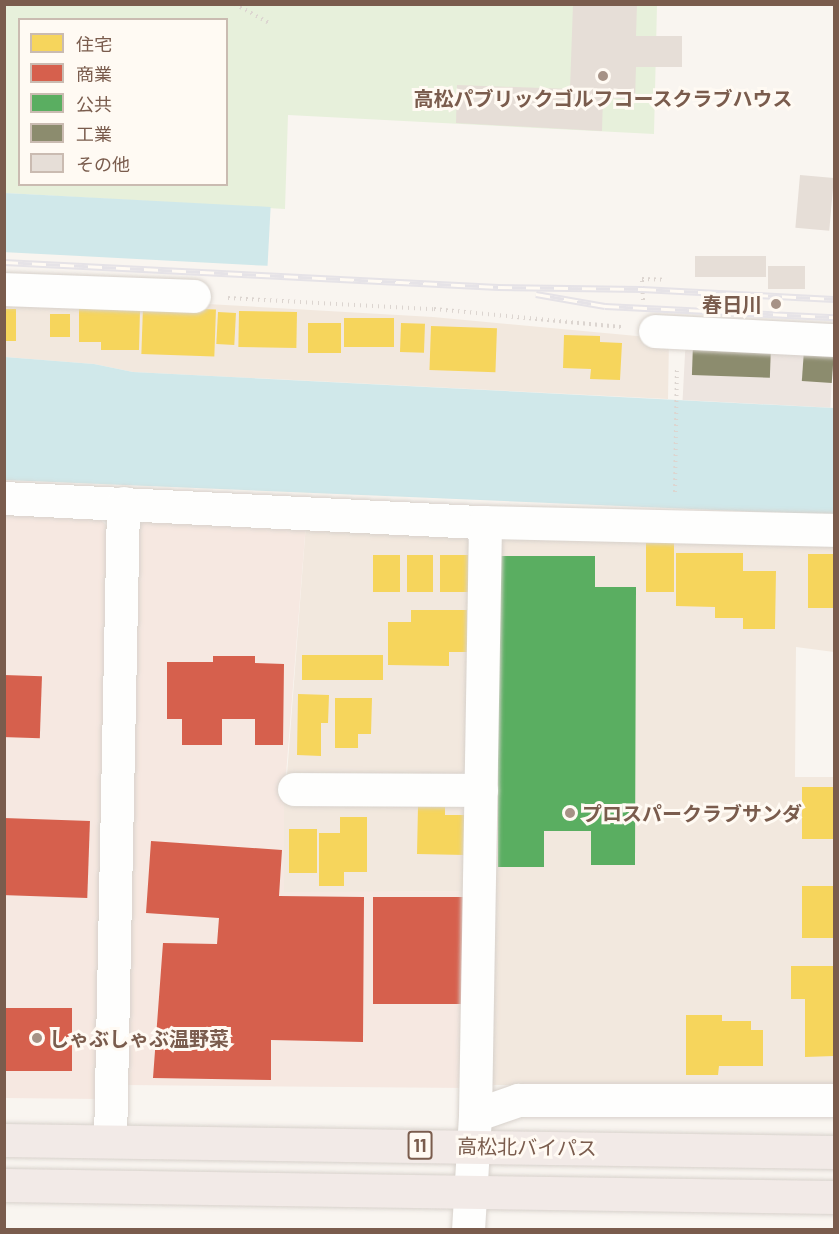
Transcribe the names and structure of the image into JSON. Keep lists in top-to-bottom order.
{
  "streets": {
    "highway": ["11", "高松北バイパス"]
  },
  "places": [
    "高松パブリックゴルフコースクラブハウス",
    "春日川",
    "プロスパークラブサンダ",
    "しゃぶしゃぶ温野菜"
  ],
  "legend": [
    "住宅",
    "商業",
    "公共",
    "工業",
    "その他"
  ]
}
